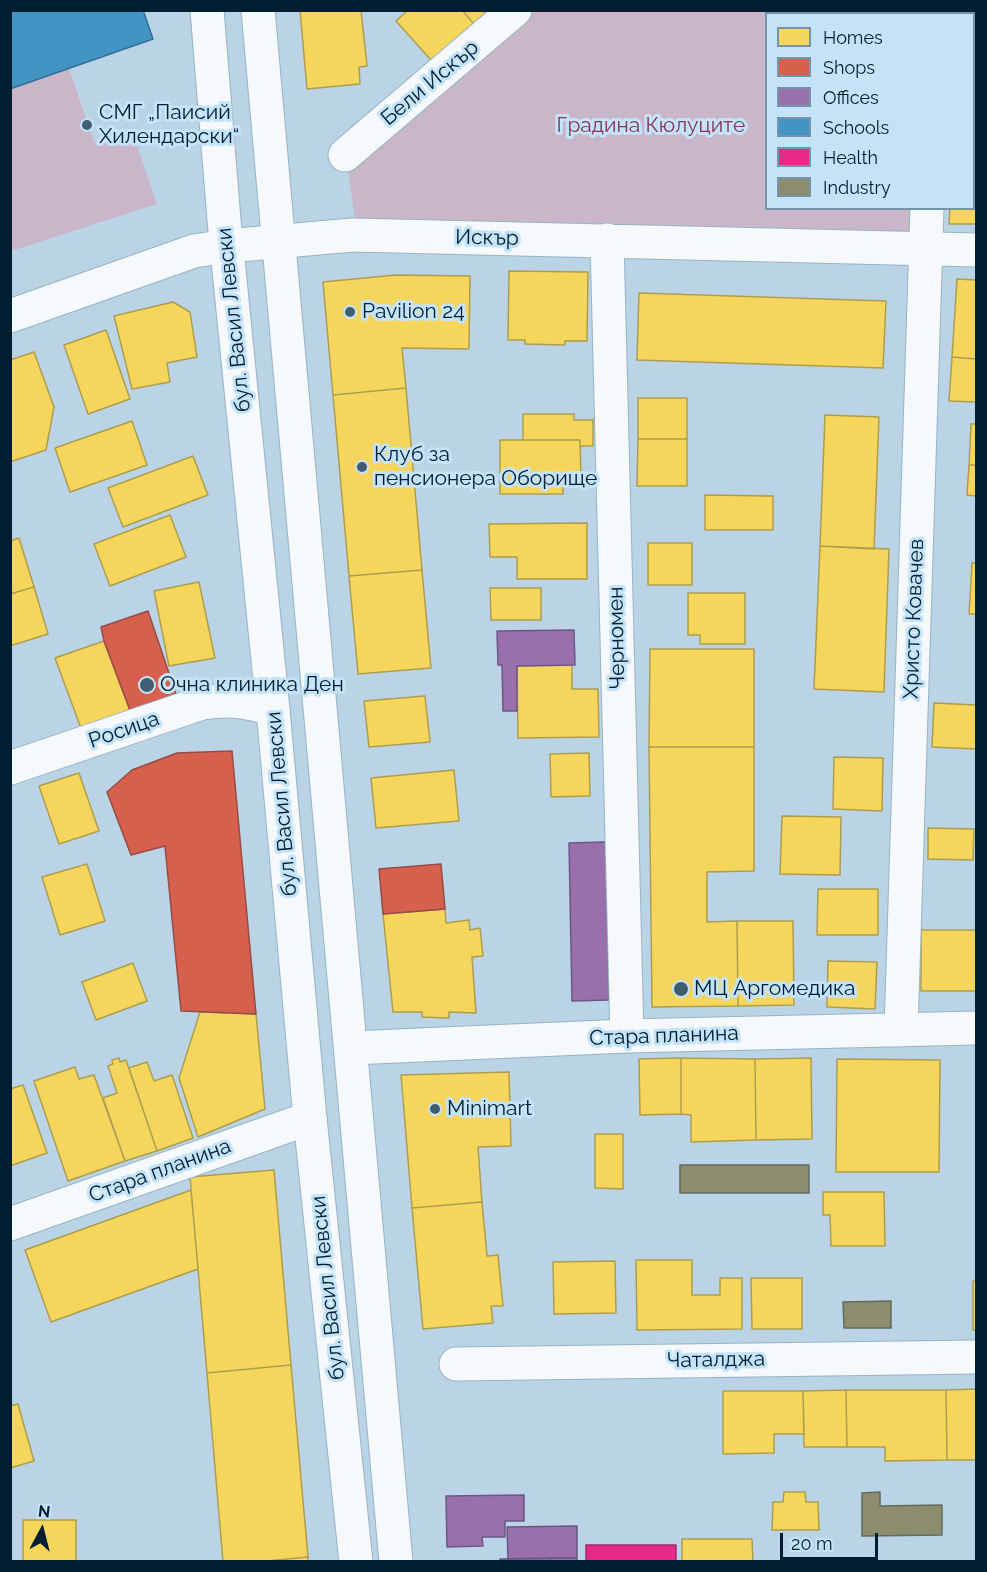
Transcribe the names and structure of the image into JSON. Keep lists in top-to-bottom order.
{
  "streets": {
    "street": [
      "Бели Искър",
      "Искър",
      "бул. Васил Левски",
      "Христо Ковачев",
      "Черномен",
      "Росица",
      "Стара планина",
      "Чаталджа"
    ]
  },
  "crossings": [
    ["Искър", "бул. Васил Левски"],
    ["Искър", "Христо Ковачев"],
    ["Искър", "Черномен"],
    ["бул. Васил Левски", "Росица"],
    ["бул. Васил Левски", "Стара планина"],
    ["Христо Ковачев", "Стара планина"],
    ["Черномен", "Стара планина"]
  ],
  "parks": ["Градина Кюлуците"],
  "places": [
    "СМГ „Паисий Хилендарски“",
    "Pavilion 24",
    "Клуб за пенсионера Оборище",
    "Очна клиника Ден",
    "МЦ Аргомедика",
    "Minimart"
  ],
  "legend": [
    "Homes",
    "Shops",
    "Offices",
    "Schools",
    "Health",
    "Industry"
  ],
  "scale_bar": "20 m",
  "north": "top"
}
